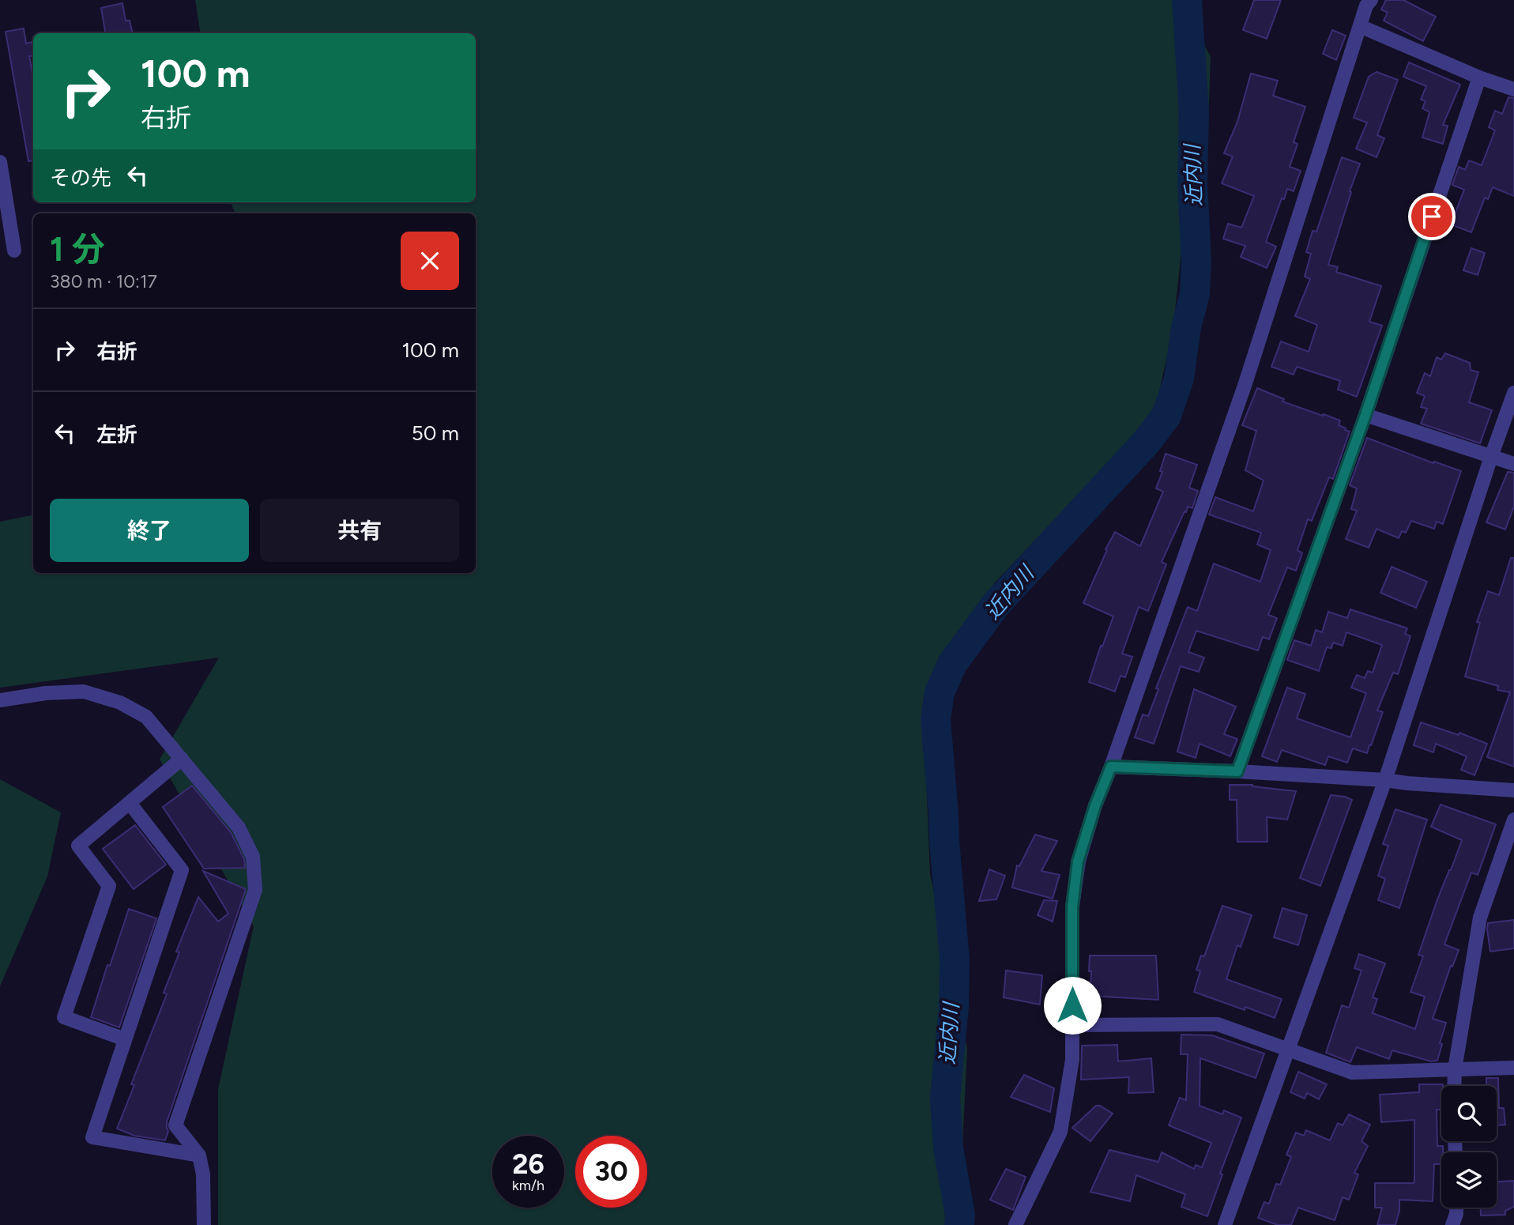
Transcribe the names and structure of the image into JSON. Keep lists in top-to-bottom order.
{
  "water": ["近内川"],
  "page": {
    "turn": ["100 m", "右折"],
    "then": "その先",
    "heading": ["1 分", "380 m · 10:17"],
    "list": [
      {
        "name": "右折",
        "value": "100 m"
      },
      {
        "name": "左折",
        "value": "50 m"
      }
    ],
    "buttons": ["終了", "共有"],
    "speed": "26 km/h",
    "limit": "30"
  }
}
